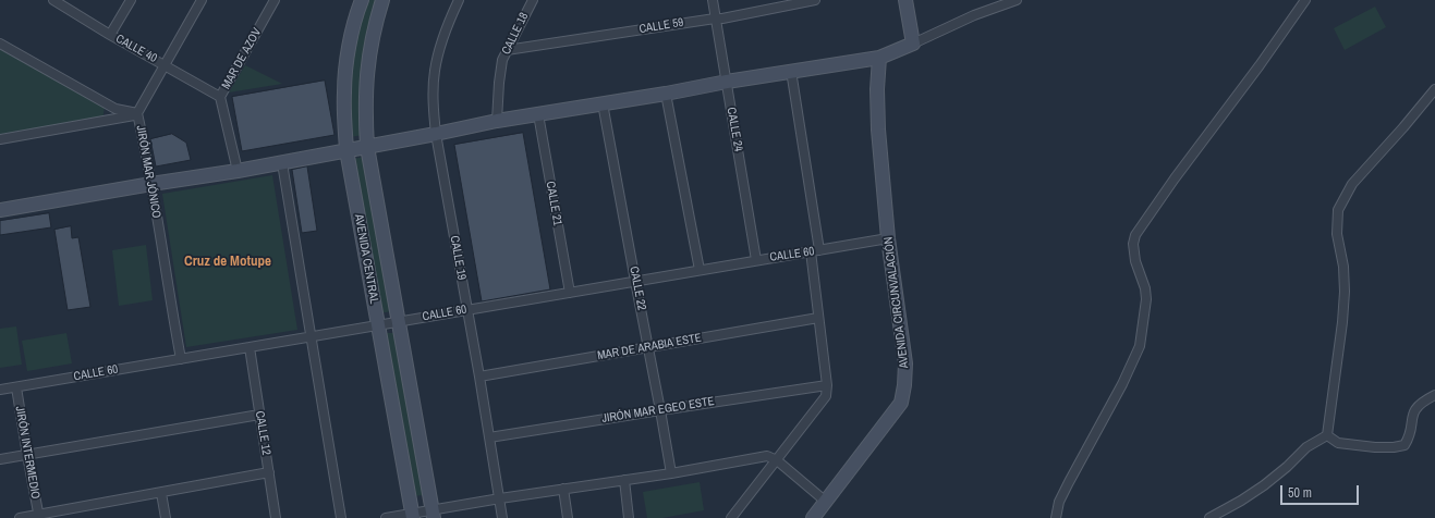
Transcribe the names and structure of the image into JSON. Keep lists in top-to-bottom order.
{
  "streets": {
    "street": [
      "CALLE 59",
      "CALLE 18",
      "CALLE 40",
      "MAR DE AZOV",
      "CALLE 24",
      "JIRÓN MAR JÓNICO",
      "CALLE 21",
      "CALLE 60",
      "CALLE 19",
      "AVENIDA CENTRAL",
      "CALLE 22",
      "AVENIDA CIRCUNVALACIÓN",
      "MAR DE ARABIA ESTE",
      "JIRÓN MAR EGEO ESTE",
      "CALLE 12",
      "JIRÓN INTERMEDIO"
    ]
  },
  "crossings": [
    ["CALLE 59", "CALLE 18"],
    ["CALLE 59", "CALLE 24"],
    ["CALLE 40", "MAR DE AZOV"],
    ["CALLE 40", "JIRÓN MAR JÓNICO"],
    ["CALLE 24", "CALLE 60"],
    ["JIRÓN MAR JÓNICO", "CALLE 60"],
    ["CALLE 21", "CALLE 60"],
    ["CALLE 60", "CALLE 19"],
    ["CALLE 60", "AVENIDA CENTRAL"],
    ["CALLE 60", "CALLE 22"],
    ["CALLE 60", "AVENIDA CIRCUNVALACIÓN"],
    ["CALLE 60", "CALLE 12"],
    ["CALLE 60", "JIRÓN INTERMEDIO"],
    ["CALLE 19", "MAR DE ARABIA ESTE"],
    ["CALLE 19", "JIRÓN MAR EGEO ESTE"],
    ["CALLE 22", "MAR DE ARABIA ESTE"],
    ["CALLE 22", "JIRÓN MAR EGEO ESTE"]
  ],
  "districts": ["Cruz de Motupe"],
  "scale_bar": "50 m"
}
